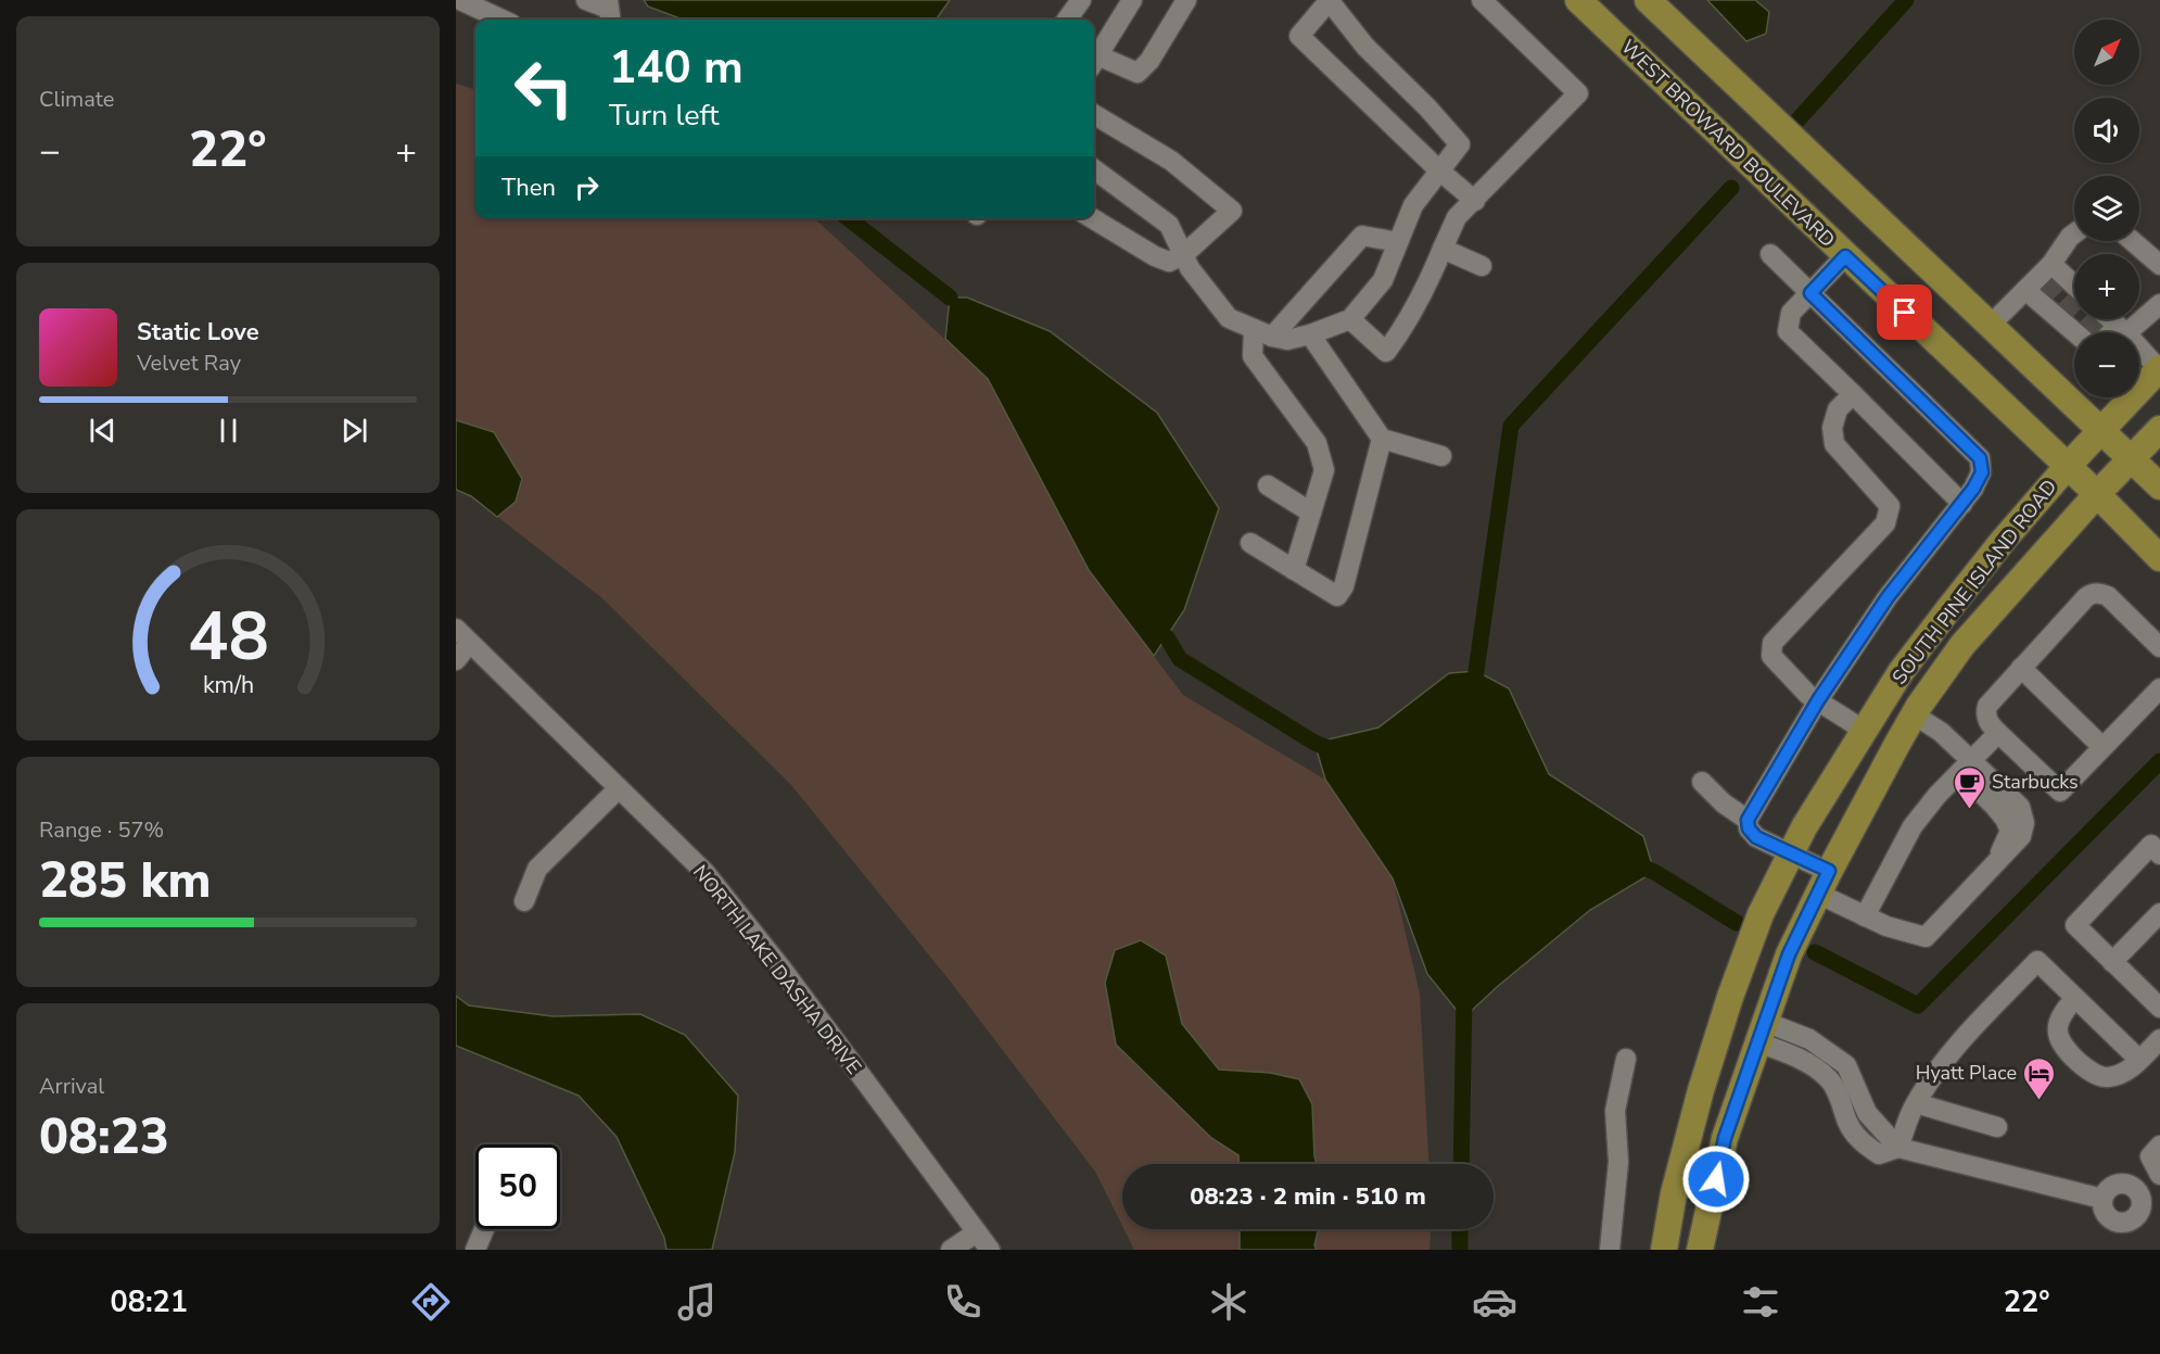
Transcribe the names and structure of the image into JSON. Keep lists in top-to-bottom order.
{
  "streets": {
    "main road": ["WEST BROWARD BOULEVARD", "SOUTH PINE ISLAND ROAD"],
    "street": ["NORTH LAKE DASHA DRIVE"]
  },
  "crossings": [
    ["WEST BROWARD BOULEVARD", "SOUTH PINE ISLAND ROAD"]
  ],
  "places": {
    "cafe": ["Starbucks"],
    "hotel": ["Hyatt Place"]
  },
  "north": "top right",
  "page": {
    "tile": [
      "Climate",
      ["Range · 57%", "285 km"],
      ["Arrival", "08:23"]
    ],
    "map_buttons": ["+", "−"],
    "turn": ["140 m", "Turn left"],
    "heat": ["−", "22°", "+"],
    "then": "Then",
    "song": ["Static Love", "Velvet Ray"],
    "limit": "50",
    "trip": "08:23 · 2 min · 510 m",
    "tabs": ["08:21", "22°"],
    "gauge": ["48", "km/h"]
  }
}
